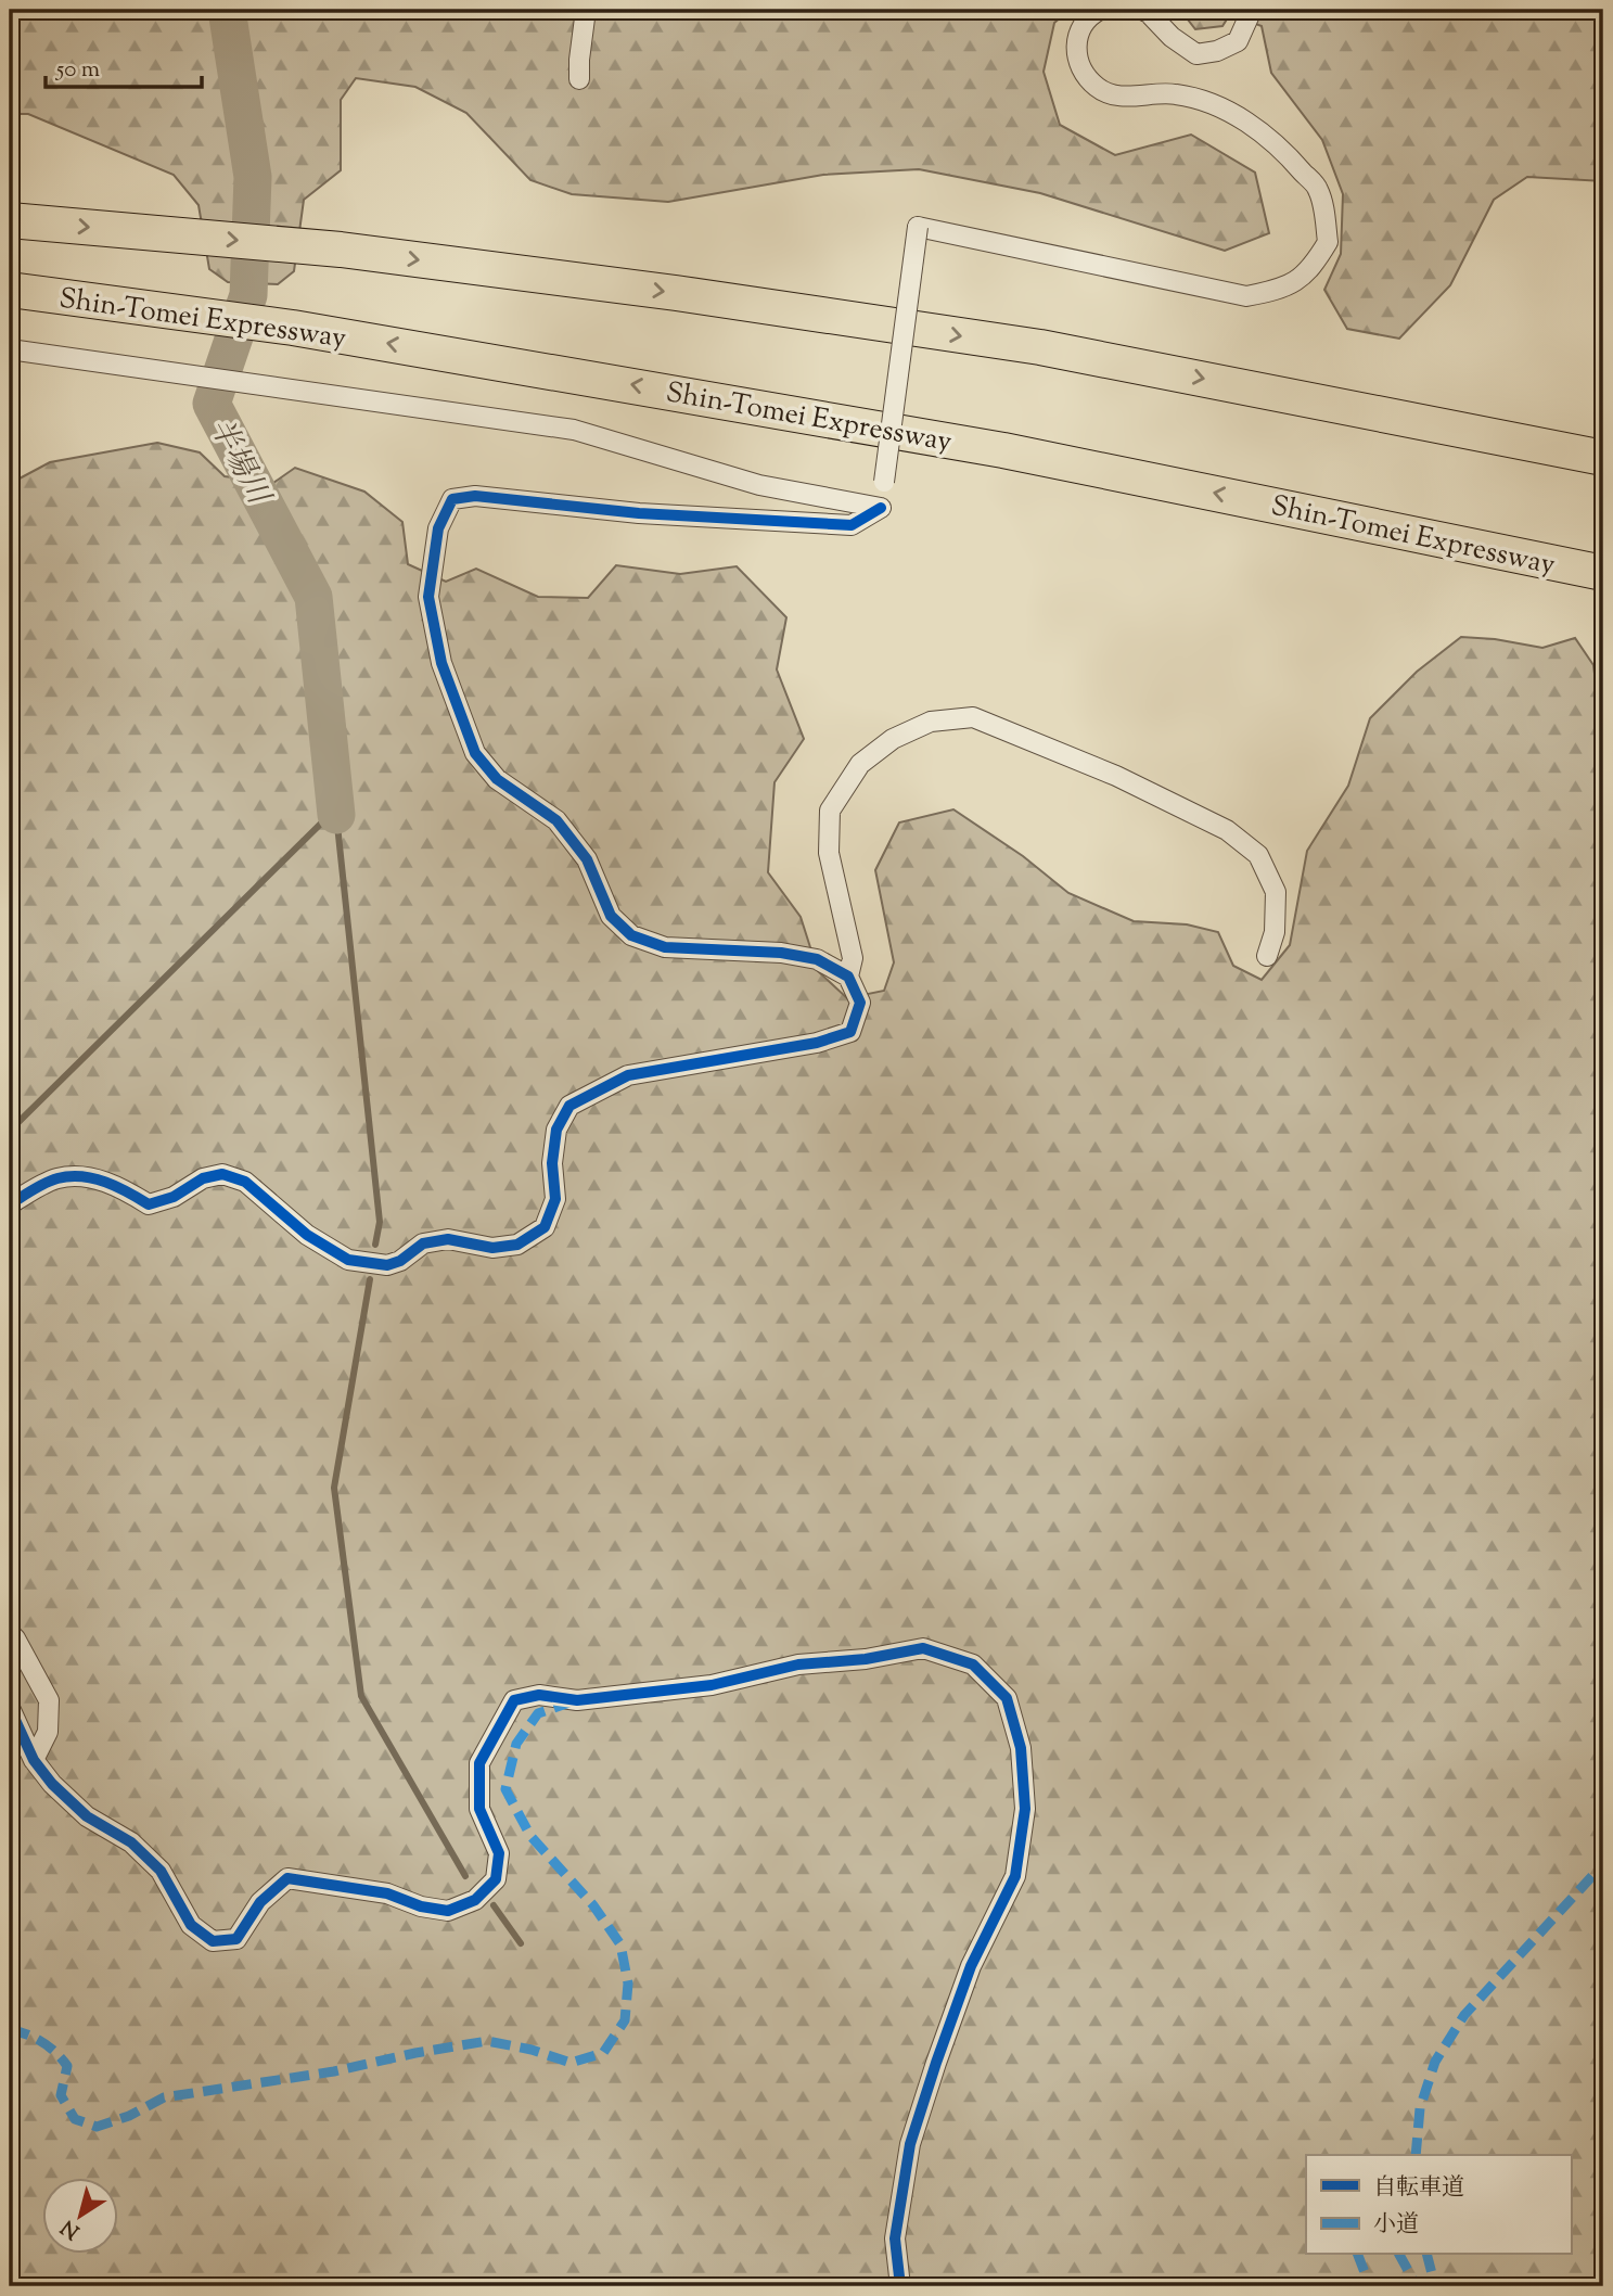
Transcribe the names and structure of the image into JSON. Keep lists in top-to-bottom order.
{
  "streets": {
    "highway": ["Shin-Tomei Expressway"]
  },
  "water": ["半場川"],
  "legend": ["自転車道", "小道"],
  "scale_bar": "50 m",
  "north": "bottom left"
}
